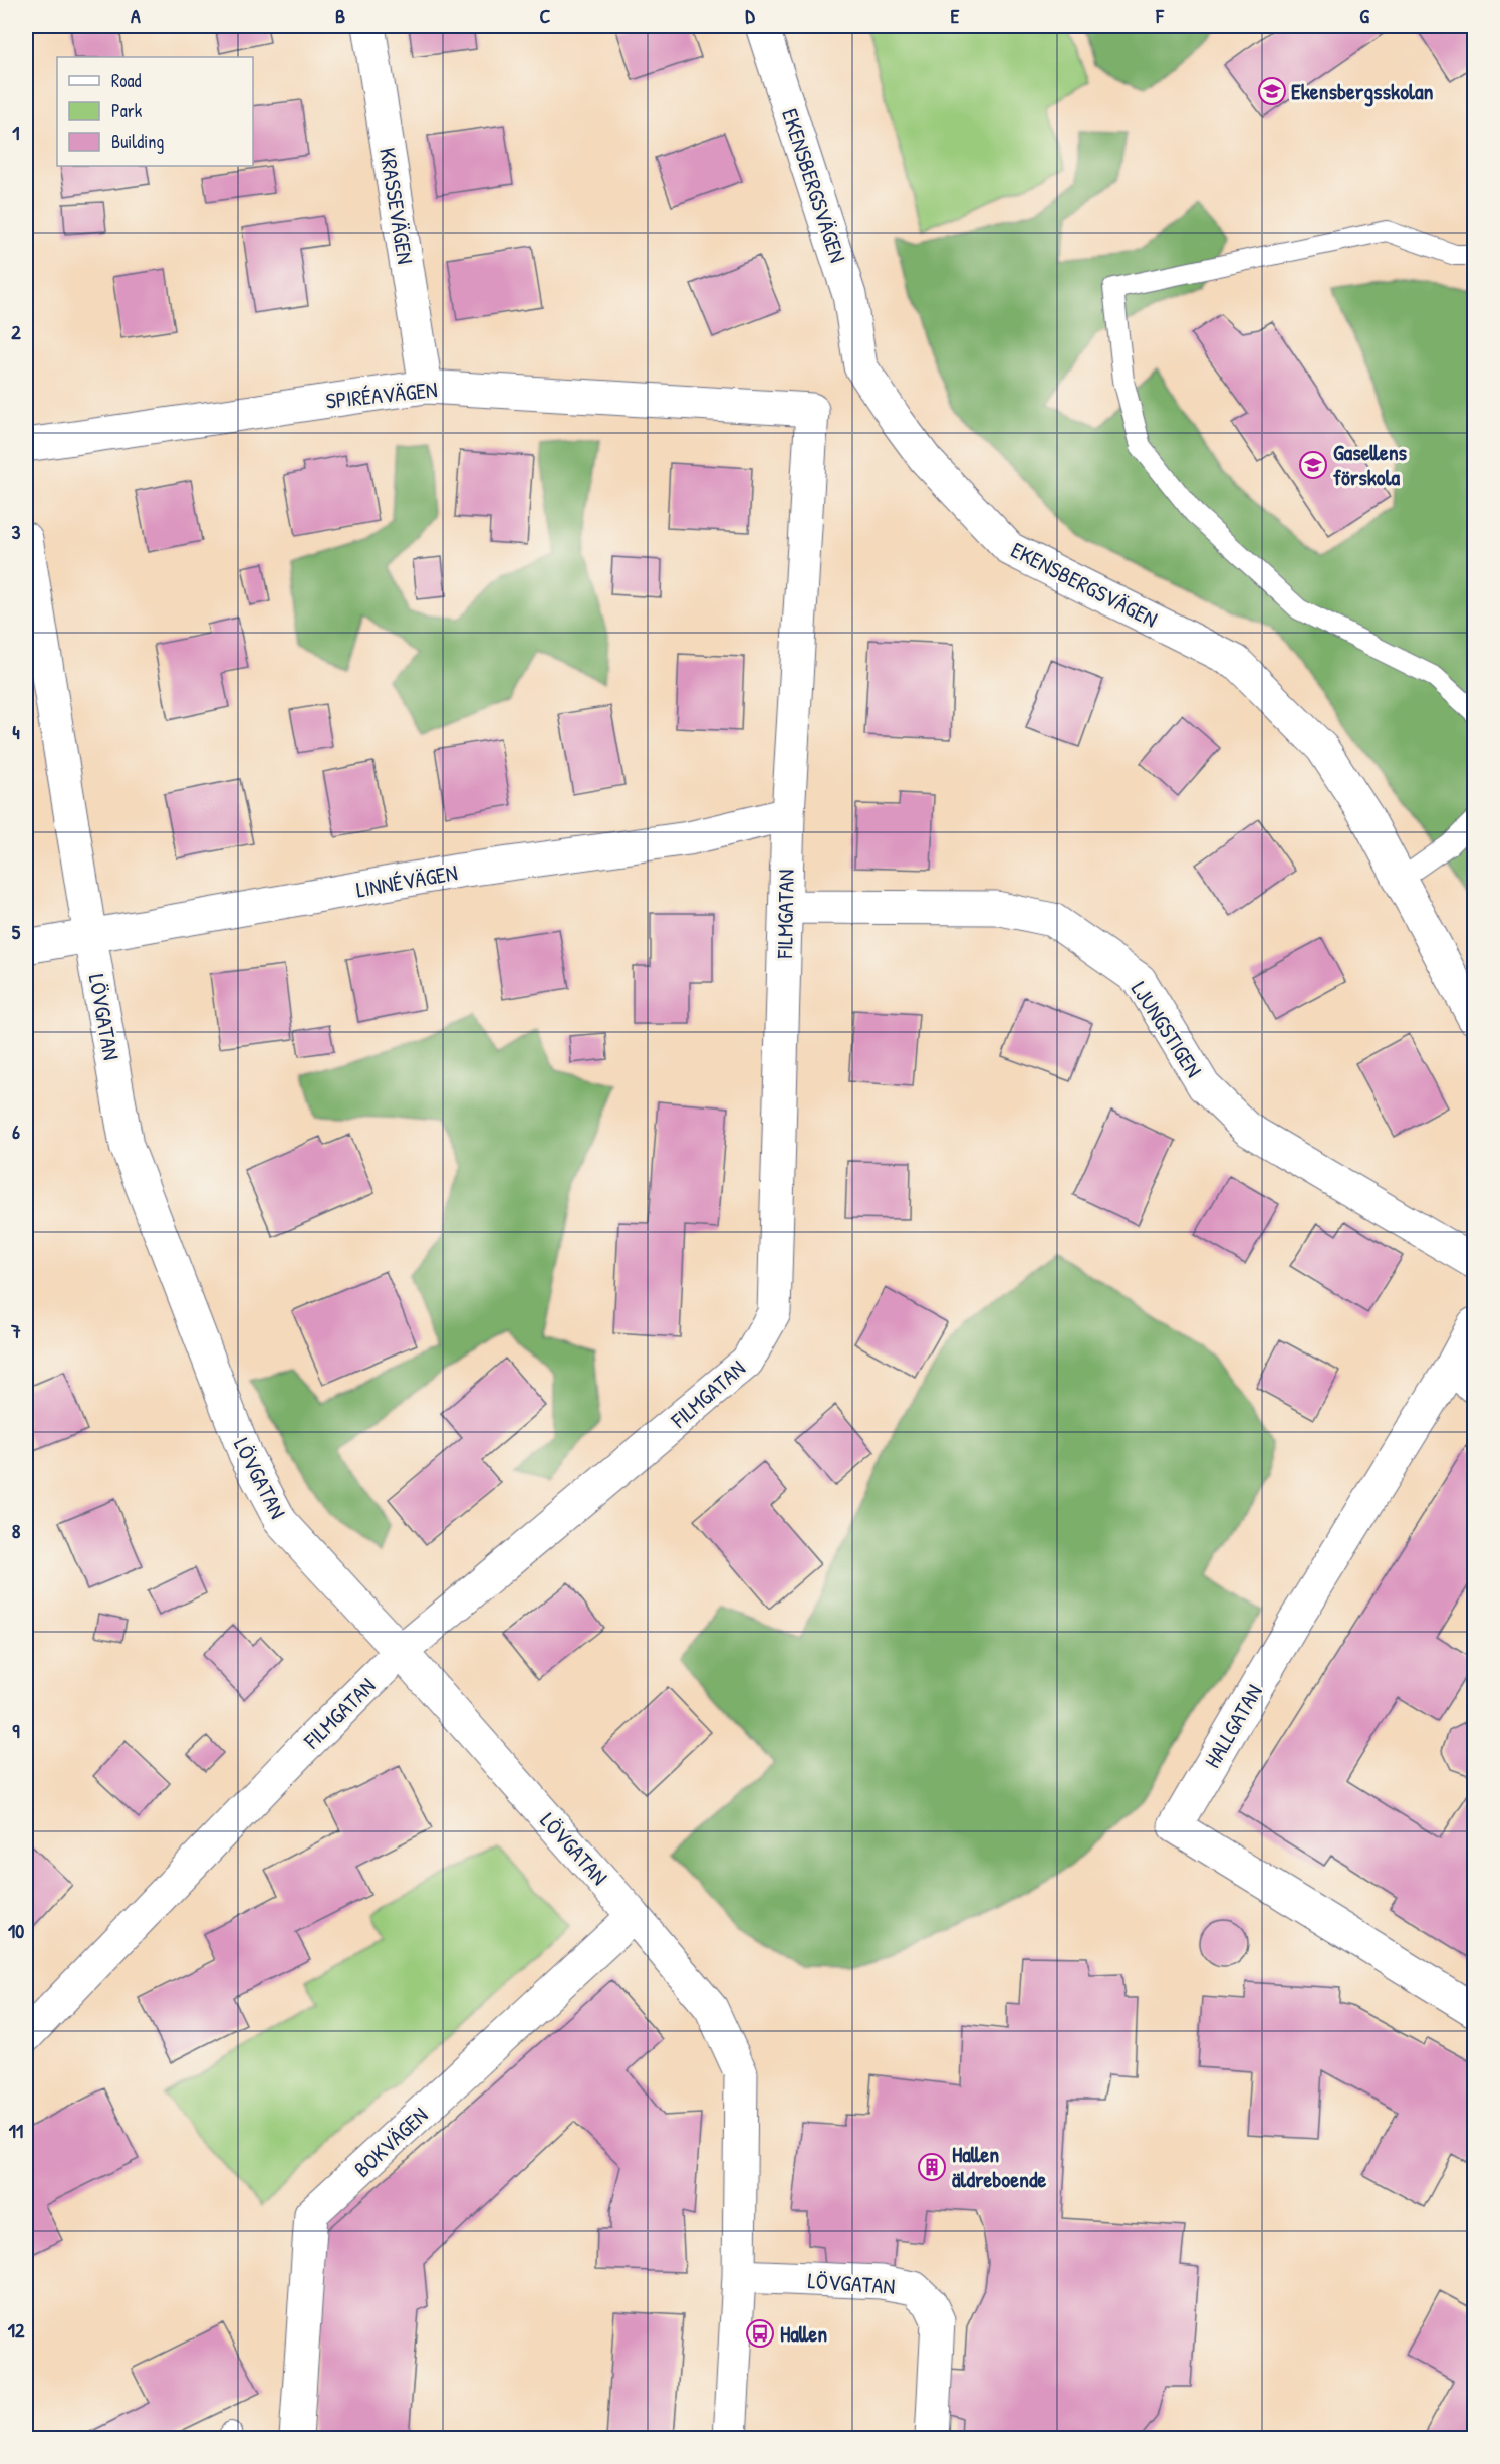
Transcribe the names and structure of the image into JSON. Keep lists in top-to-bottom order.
{
  "streets": {
    "street": [
      "EKENSBERGSVÄGEN",
      "KRASSEVÄGEN",
      "SPIRÉAVÄGEN",
      "LINNÉVÄGEN",
      "FILMGATAN",
      "LÖVGATAN",
      "LJUNGSTIGEN",
      "HALLGATAN",
      "BOKVÄGEN"
    ]
  },
  "crossings": [
    ["KRASSEVÄGEN", "SPIRÉAVÄGEN"],
    ["SPIRÉAVÄGEN", "FILMGATAN"],
    ["LINNÉVÄGEN", "FILMGATAN"],
    ["LINNÉVÄGEN", "LÖVGATAN"],
    ["FILMGATAN", "LÖVGATAN"],
    ["FILMGATAN", "LJUNGSTIGEN"],
    ["LÖVGATAN", "BOKVÄGEN"]
  ],
  "places": {
    "school or university": ["Ekensbergsskolan", "Gasellens förskola"],
    "building": ["Hallen äldreboende"],
    "bus stop": ["Hallen"]
  },
  "legend": ["Road", "Park", "Building"],
  "grid": {
    "columns": [
      "A",
      "B",
      "C",
      "D",
      "E",
      "F",
      "G"
    ],
    "rows": [
      "1",
      "2",
      "3",
      "4",
      "5",
      "6",
      "7",
      "8",
      "9",
      "10",
      "11",
      "12"
    ]
  }
}
